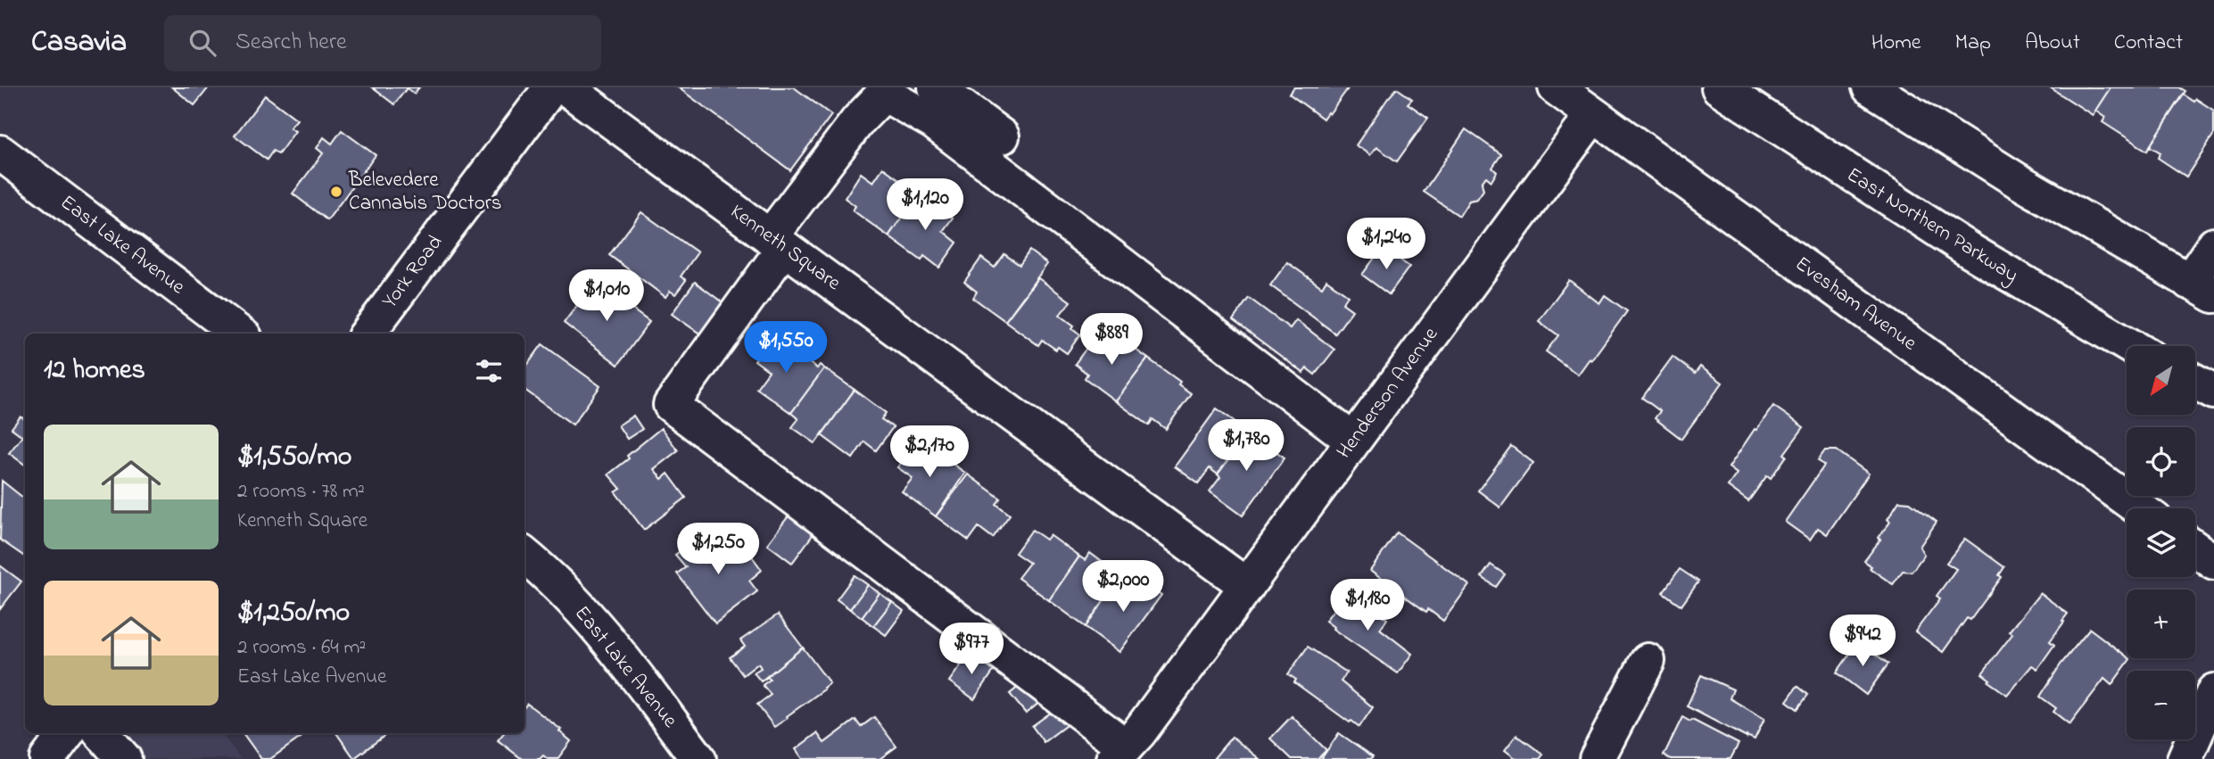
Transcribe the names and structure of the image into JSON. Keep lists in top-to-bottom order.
{
  "streets": {
    "street": [
      "East Northern Parkway",
      "East Lake Avenue",
      "Kenneth Square",
      "York Road",
      "Evesham Avenue",
      "Henderson Avenue"
    ]
  },
  "crossings": [
    ["Kenneth Square", "Henderson Avenue"],
    ["Evesham Avenue", "Henderson Avenue"]
  ],
  "places": ["Belevedere Cannabis Doctors"],
  "north": "bottom left",
  "page": {
    "header": "Casavia",
    "search": "Search here",
    "nav": [
      "Home",
      "Map",
      "About",
      "Contact"
    ],
    "price": [
      "$1,120",
      "$1,240",
      "$1,010",
      "$889",
      "$1,550",
      "$1,780",
      "$2,170",
      "$1,250",
      "$2,000",
      "$1,180",
      "$942",
      "$977"
    ],
    "heading": "12 homes",
    "map_buttons": ["+", "−"],
    "list": [
      {
        "name": "$1,550/mo",
        "note": "2 rooms · 78 m² · Kenneth Square"
      },
      {
        "name": "$1,250/mo",
        "note": "2 rooms · 64 m² · East Lake Avenue"
      }
    ]
  }
}
